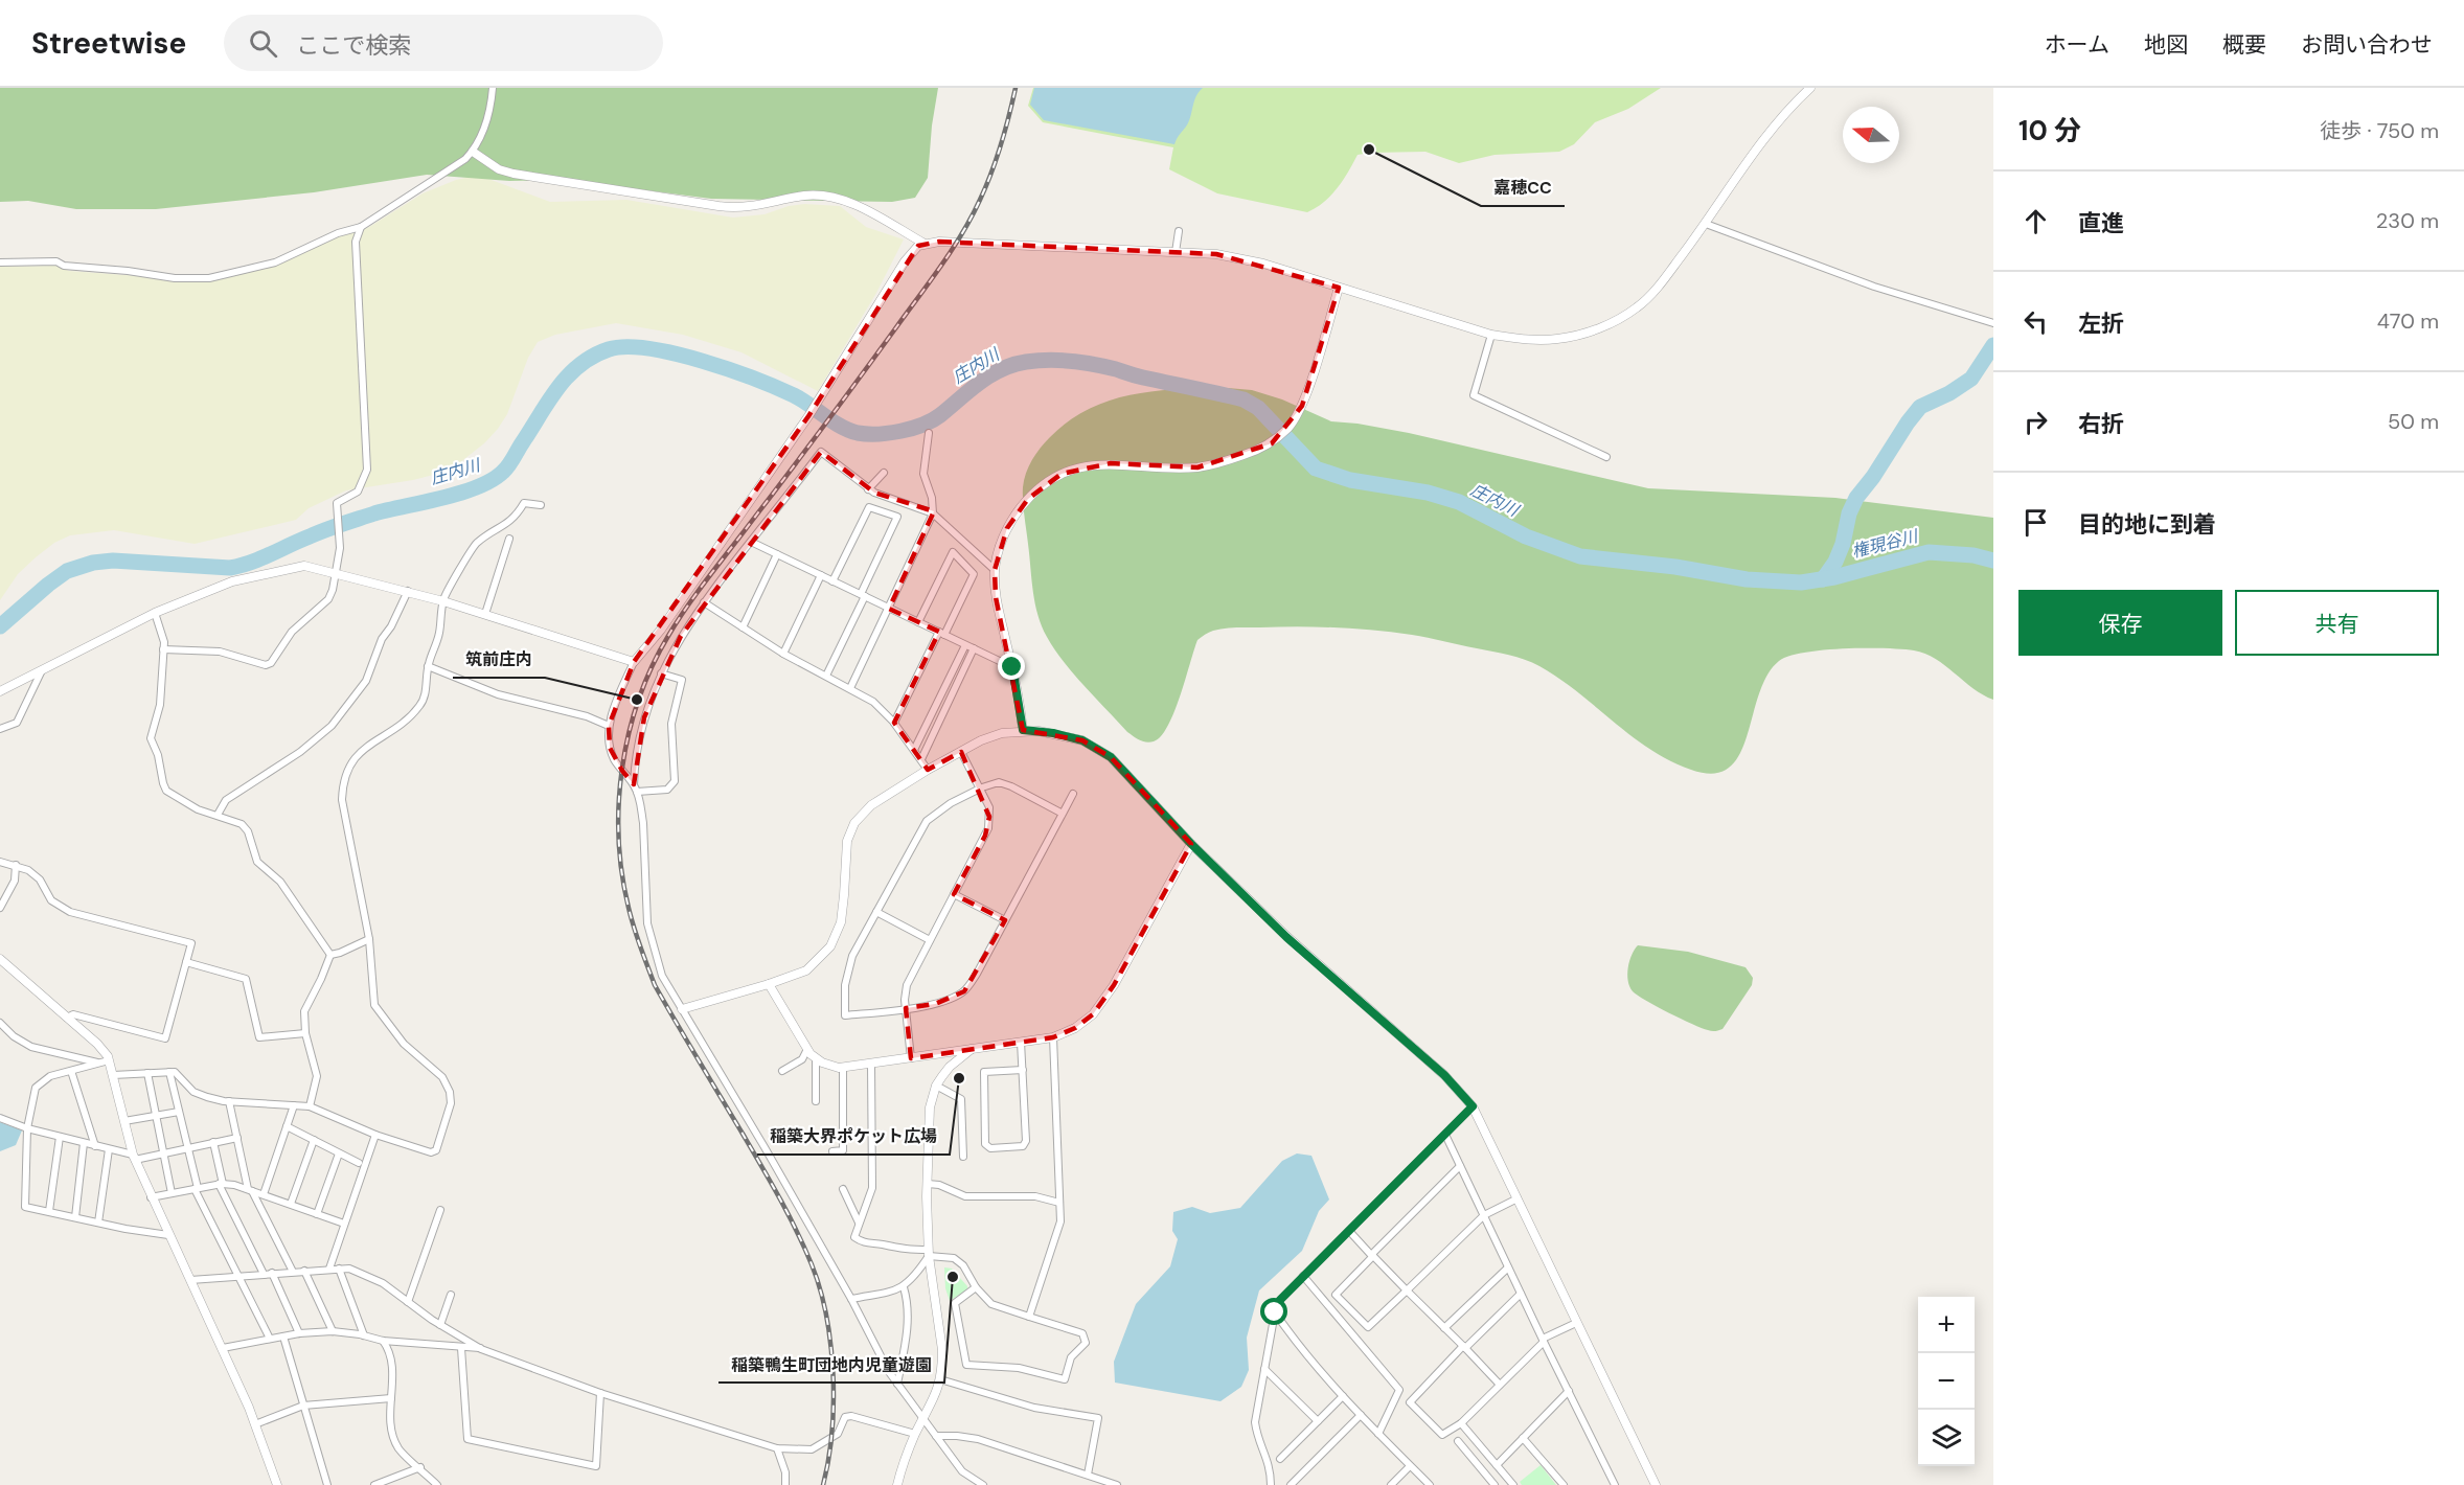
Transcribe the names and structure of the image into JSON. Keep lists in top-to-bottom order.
{
  "water": ["庄内川", "権現谷川"],
  "places": [
    "嘉穂CC",
    "筑前庄内",
    "稲築大界ポケット広場",
    "稲築鴨生町団地内児童遊園"
  ],
  "north": "left",
  "page": {
    "header": "Streetwise",
    "search": "ここで検索",
    "nav": [
      "ホーム",
      "地図",
      "概要",
      "お問い合わせ"
    ],
    "heading": ["10 分", "徒歩 · 750 m"],
    "list": [
      ["直進", "230 m"],
      ["左折", "470 m"],
      ["右折", "50 m"],
      "目的地に到着"
    ],
    "buttons": ["保存", "共有"],
    "map_buttons": ["+", "−"]
  }
}
